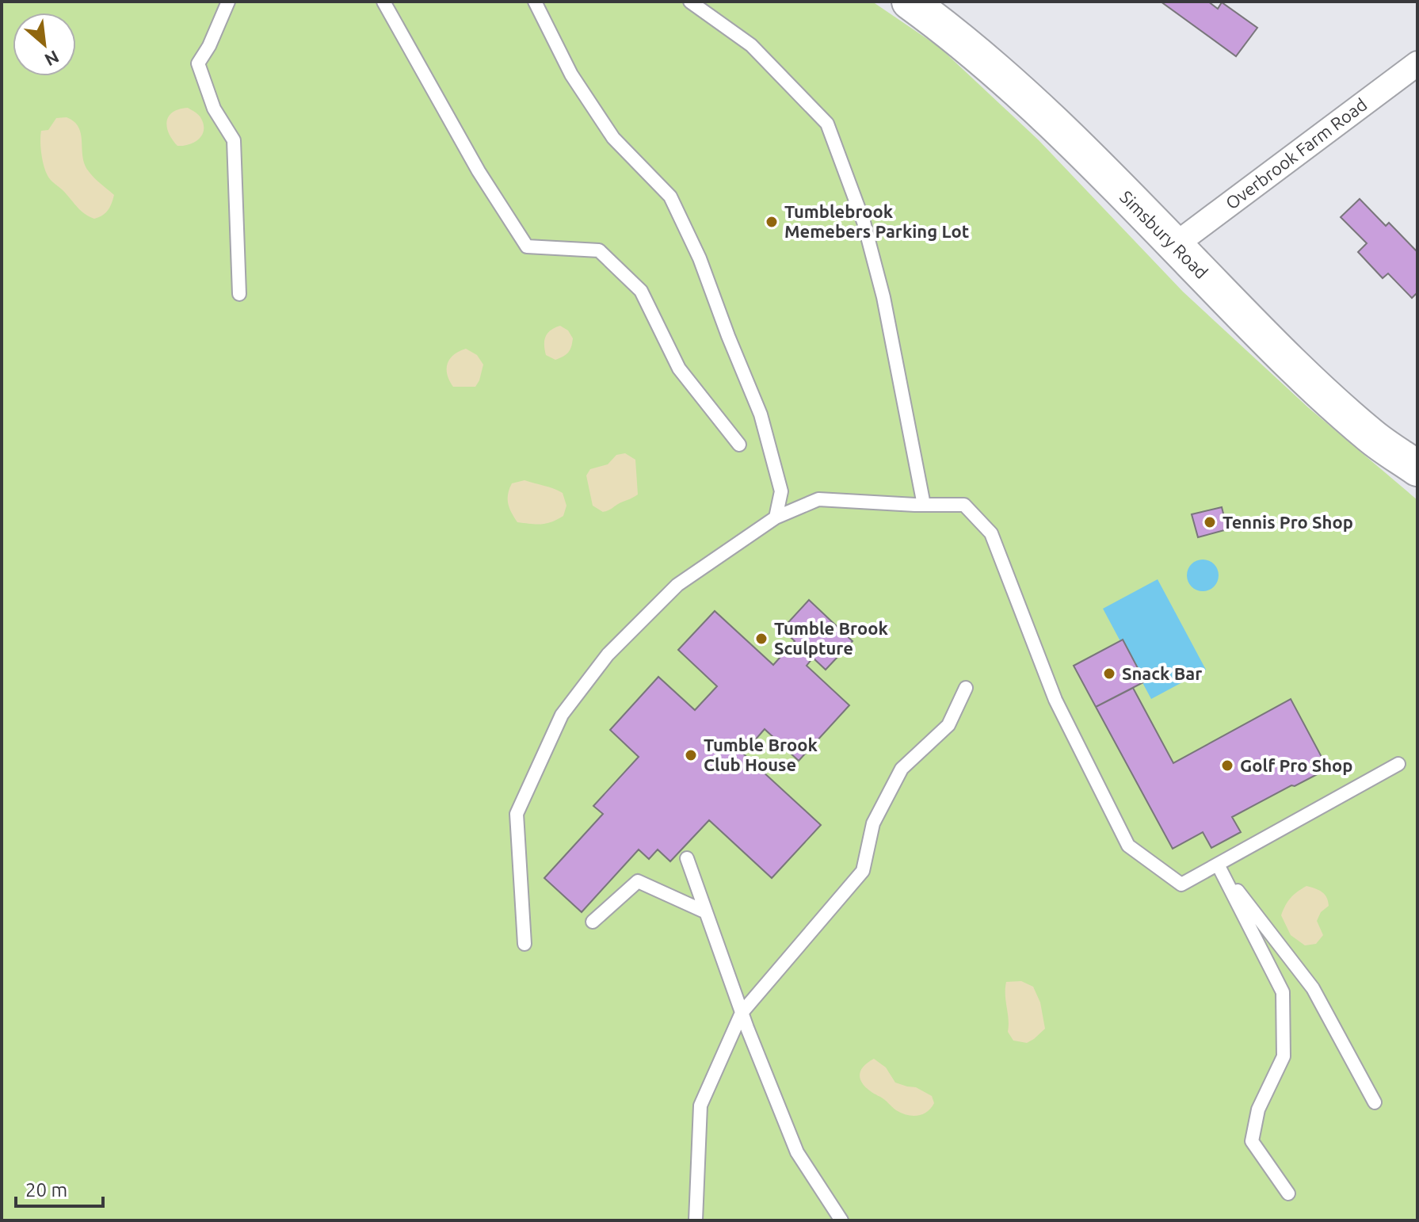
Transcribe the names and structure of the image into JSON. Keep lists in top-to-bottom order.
{
  "streets": {
    "main road": ["Simsbury Road"],
    "street": ["Overbrook Farm Road"]
  },
  "crossings": [
    ["Overbrook Farm Road", "Simsbury Road"]
  ],
  "places": [
    "Tumblebrook Memebers Parking Lot",
    "Tennis Pro Shop",
    "Tumble Brook Sculpture",
    "Snack Bar",
    "Tumble Brook Club House",
    "Golf Pro Shop"
  ],
  "scale_bar": "20 m",
  "north": "bottom right"
}
